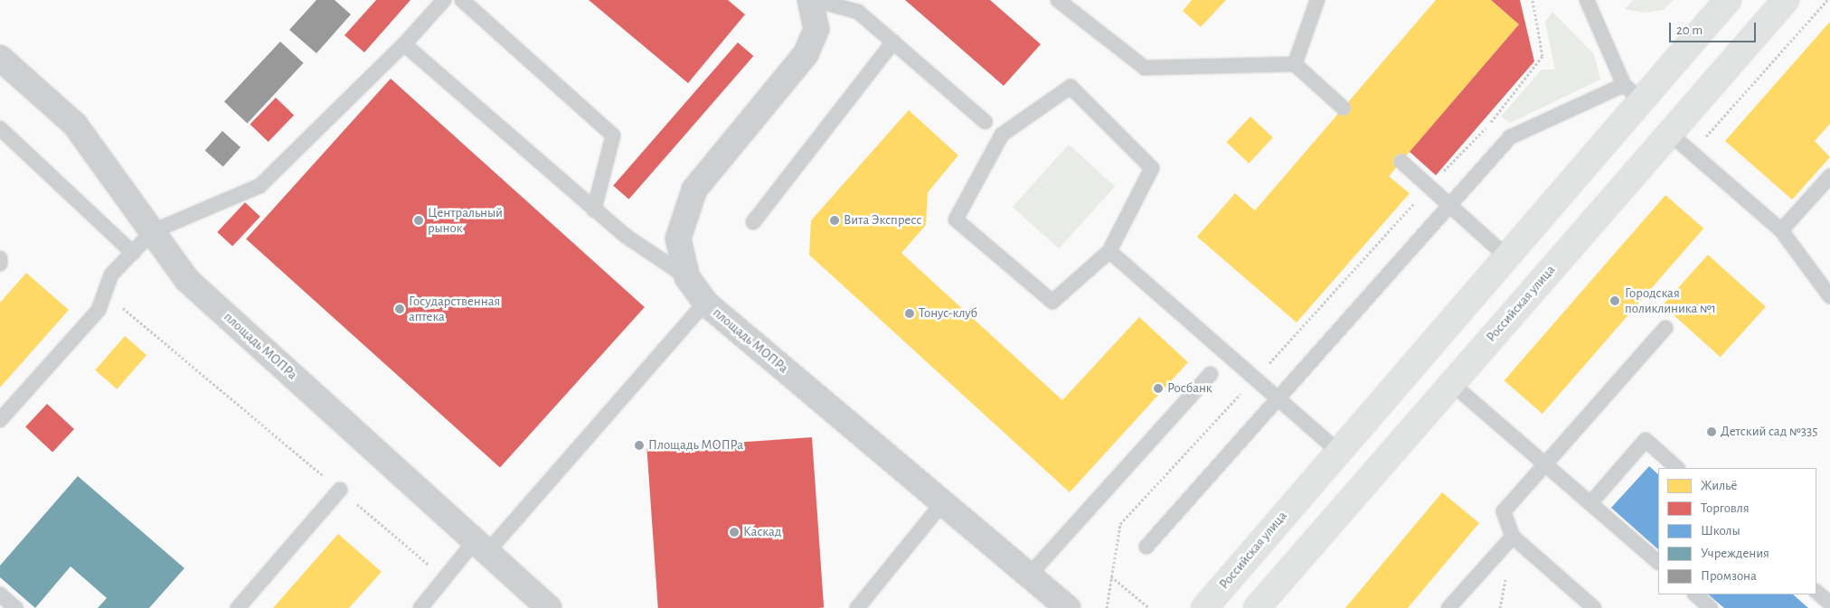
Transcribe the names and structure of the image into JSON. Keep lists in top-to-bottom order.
{
  "streets": {
    "main road": ["Российская улица"],
    "street": ["площадь МОПРа"]
  },
  "places": [
    "Центральный рынок",
    "Вита Экспресс",
    "Городская поликлиника №1",
    "Государственная аптека",
    "Тонус-клуб",
    "Росбанк",
    "Детский сад №335",
    "Площадь МОПРа",
    "Каскад"
  ],
  "legend": [
    "Жильё",
    "Торговля",
    "Школы",
    "Учреждения",
    "Промзона"
  ],
  "scale_bar": "20 m"
}
